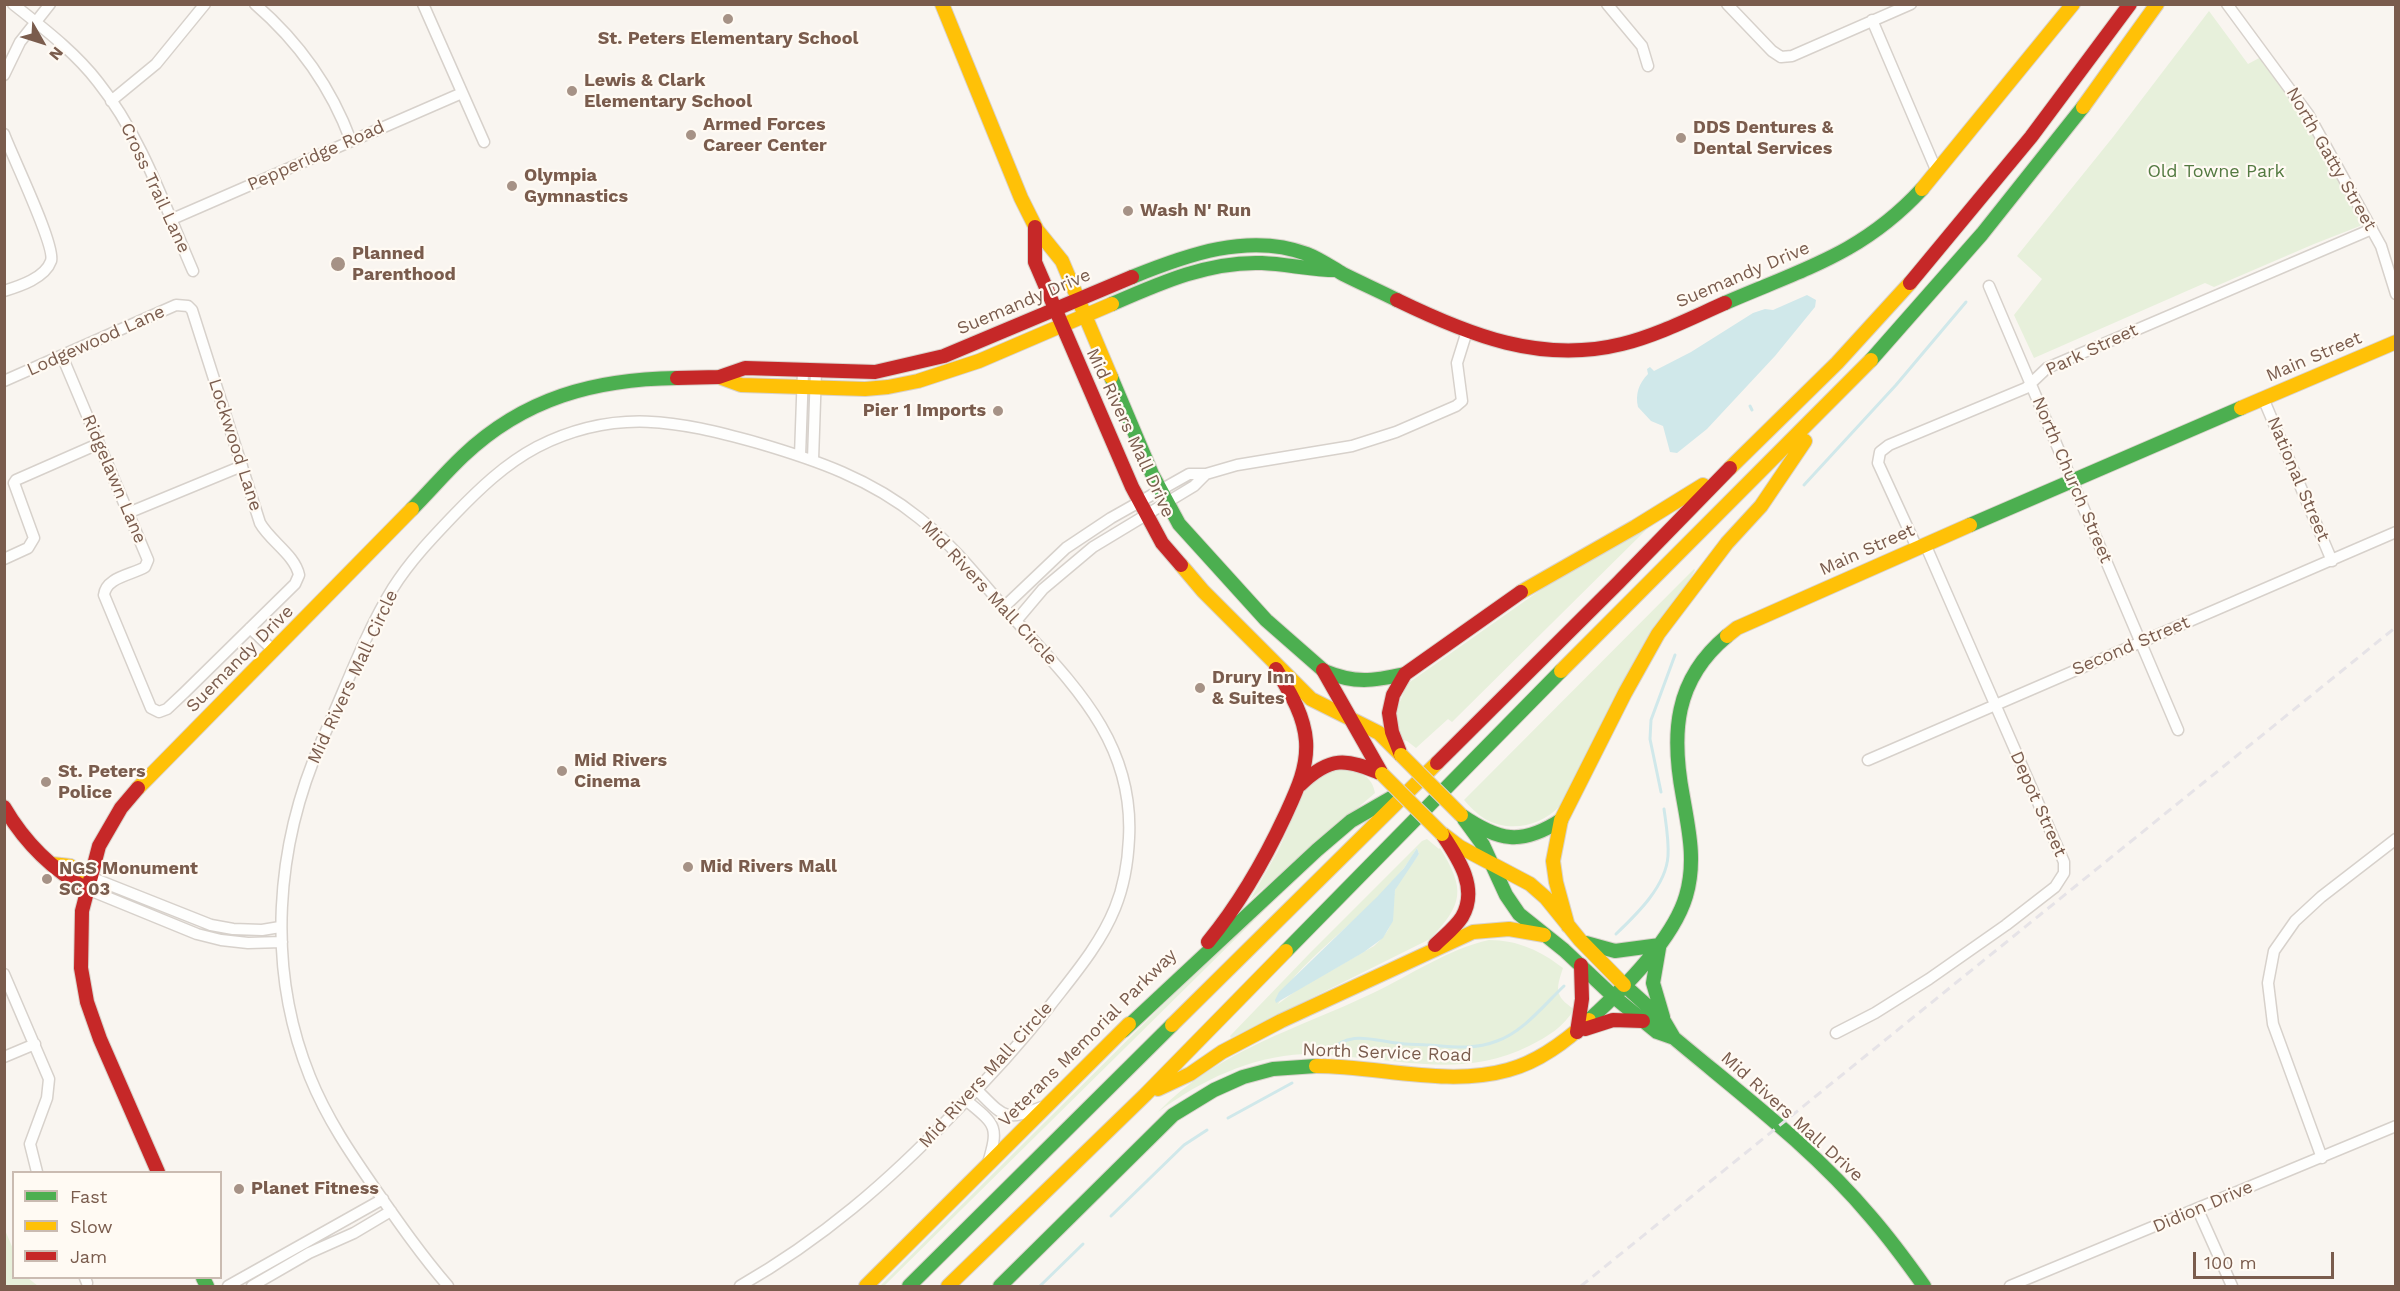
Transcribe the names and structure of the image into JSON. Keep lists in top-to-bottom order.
{
  "streets": {
    "main road": [
      "Suemandy Drive",
      "Main Street",
      "Mid Rivers Mall Drive",
      "Veterans Memorial Parkway",
      "North Service Road"
    ],
    "street": [
      "Pepperidge Road",
      "North Gatty Street",
      "Cross Trail Lane",
      "Lodgewood Lane",
      "Park Street",
      "Lockwood Lane",
      "Ridgelawn Lane",
      "National Street",
      "North Church Street",
      "Mid Rivers Mall Circle",
      "Second Street",
      "Depot Street",
      "Didion Drive"
    ]
  },
  "crossings": [
    ["Pepperidge Road", "Cross Trail Lane"],
    ["North Gatty Street", "Park Street"],
    ["Suemandy Drive", "Mid Rivers Mall Drive"],
    ["Lodgewood Lane", "Lockwood Lane"],
    ["Lodgewood Lane", "Ridgelawn Lane"],
    ["Park Street", "Main Street"],
    ["Park Street", "North Church Street"],
    ["Park Street", "Depot Street"],
    ["Main Street", "Mid Rivers Mall Drive"],
    ["Main Street", "National Street"],
    ["Main Street", "North Church Street"],
    ["Main Street", "Depot Street"],
    ["Main Street", "North Service Road"],
    ["Mid Rivers Mall Drive", "Veterans Memorial Parkway"],
    ["Mid Rivers Mall Drive", "North Service Road"],
    ["Lockwood Lane", "Ridgelawn Lane"],
    ["National Street", "Second Street"],
    ["North Church Street", "Second Street"],
    ["Second Street", "Depot Street"]
  ],
  "parks": ["Old Towne Park"],
  "places": [
    "St. Peters Elementary School",
    "Lewis & Clark Elementary School",
    "Armed Forces Career Center",
    "DDS Dentures & Dental Services",
    "Olympia Gymnastics",
    "Wash N' Run",
    "Planned Parenthood",
    "Pier 1 Imports",
    "Drury Inn & Suites",
    "Mid Rivers Cinema",
    "St. Peters Police",
    "Mid Rivers Mall",
    "NGS Monument SC 03",
    "Planet Fitness"
  ],
  "legend": ["Fast", "Slow", "Jam"],
  "scale_bar": "100 m",
  "north": "bottom right"
}
